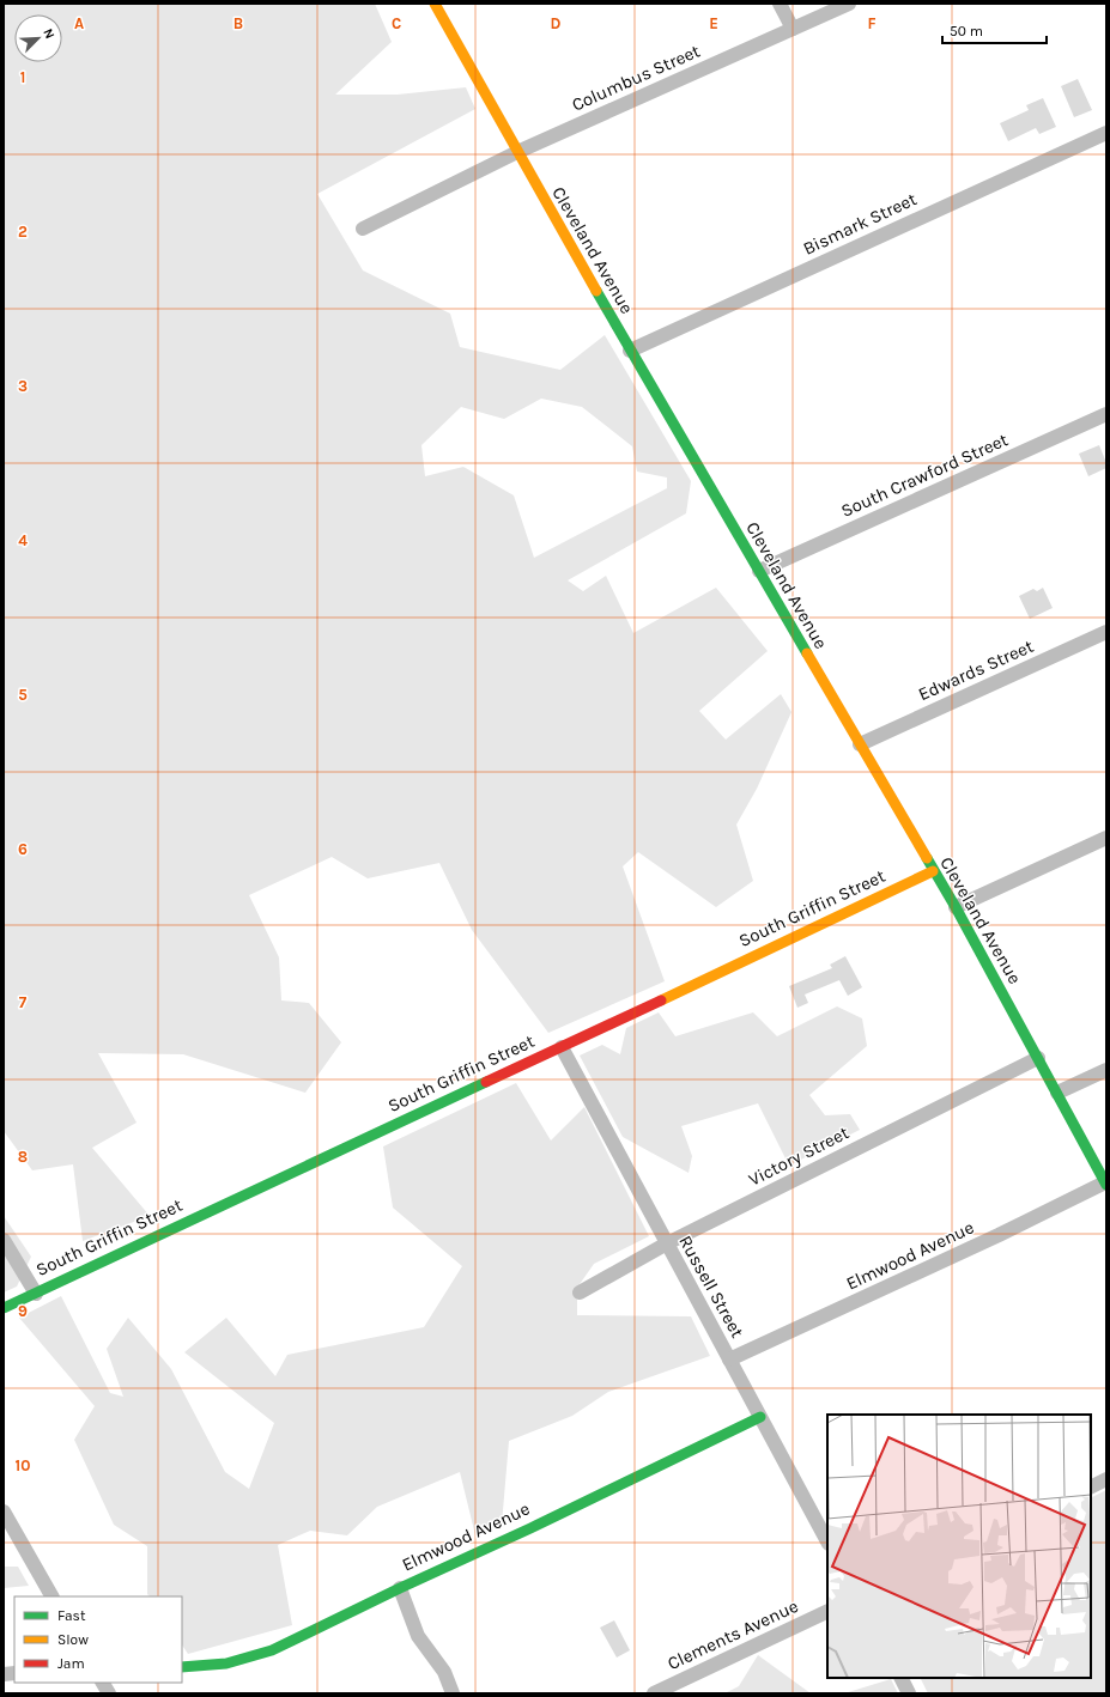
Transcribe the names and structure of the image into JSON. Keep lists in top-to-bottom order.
{
  "streets": {
    "street": [
      "Columbus Street",
      "Bismark Street",
      "Cleveland Avenue",
      "South Crawford Street",
      "Edwards Street",
      "South Griffin Street",
      "Victory Street",
      "Elmwood Avenue",
      "Russell Street",
      "Clements Avenue"
    ]
  },
  "crossings": [
    ["Columbus Street", "Cleveland Avenue"],
    ["Bismark Street", "Cleveland Avenue"],
    ["Cleveland Avenue", "South Crawford Street"],
    ["Cleveland Avenue", "Edwards Street"],
    ["Cleveland Avenue", "South Griffin Street"],
    ["Cleveland Avenue", "Victory Street"],
    ["Cleveland Avenue", "Elmwood Avenue"],
    ["South Griffin Street", "Russell Street"],
    ["Victory Street", "Russell Street"],
    ["Elmwood Avenue", "Russell Street"]
  ],
  "legend": ["Fast", "Slow", "Jam"],
  "scale_bar": "50 m",
  "north": "top right",
  "grid": {
    "columns": [
      "A",
      "B",
      "C",
      "D",
      "E",
      "F"
    ],
    "rows": [
      "1",
      "2",
      "3",
      "4",
      "5",
      "6",
      "7",
      "8",
      "9",
      "10"
    ]
  }
}
